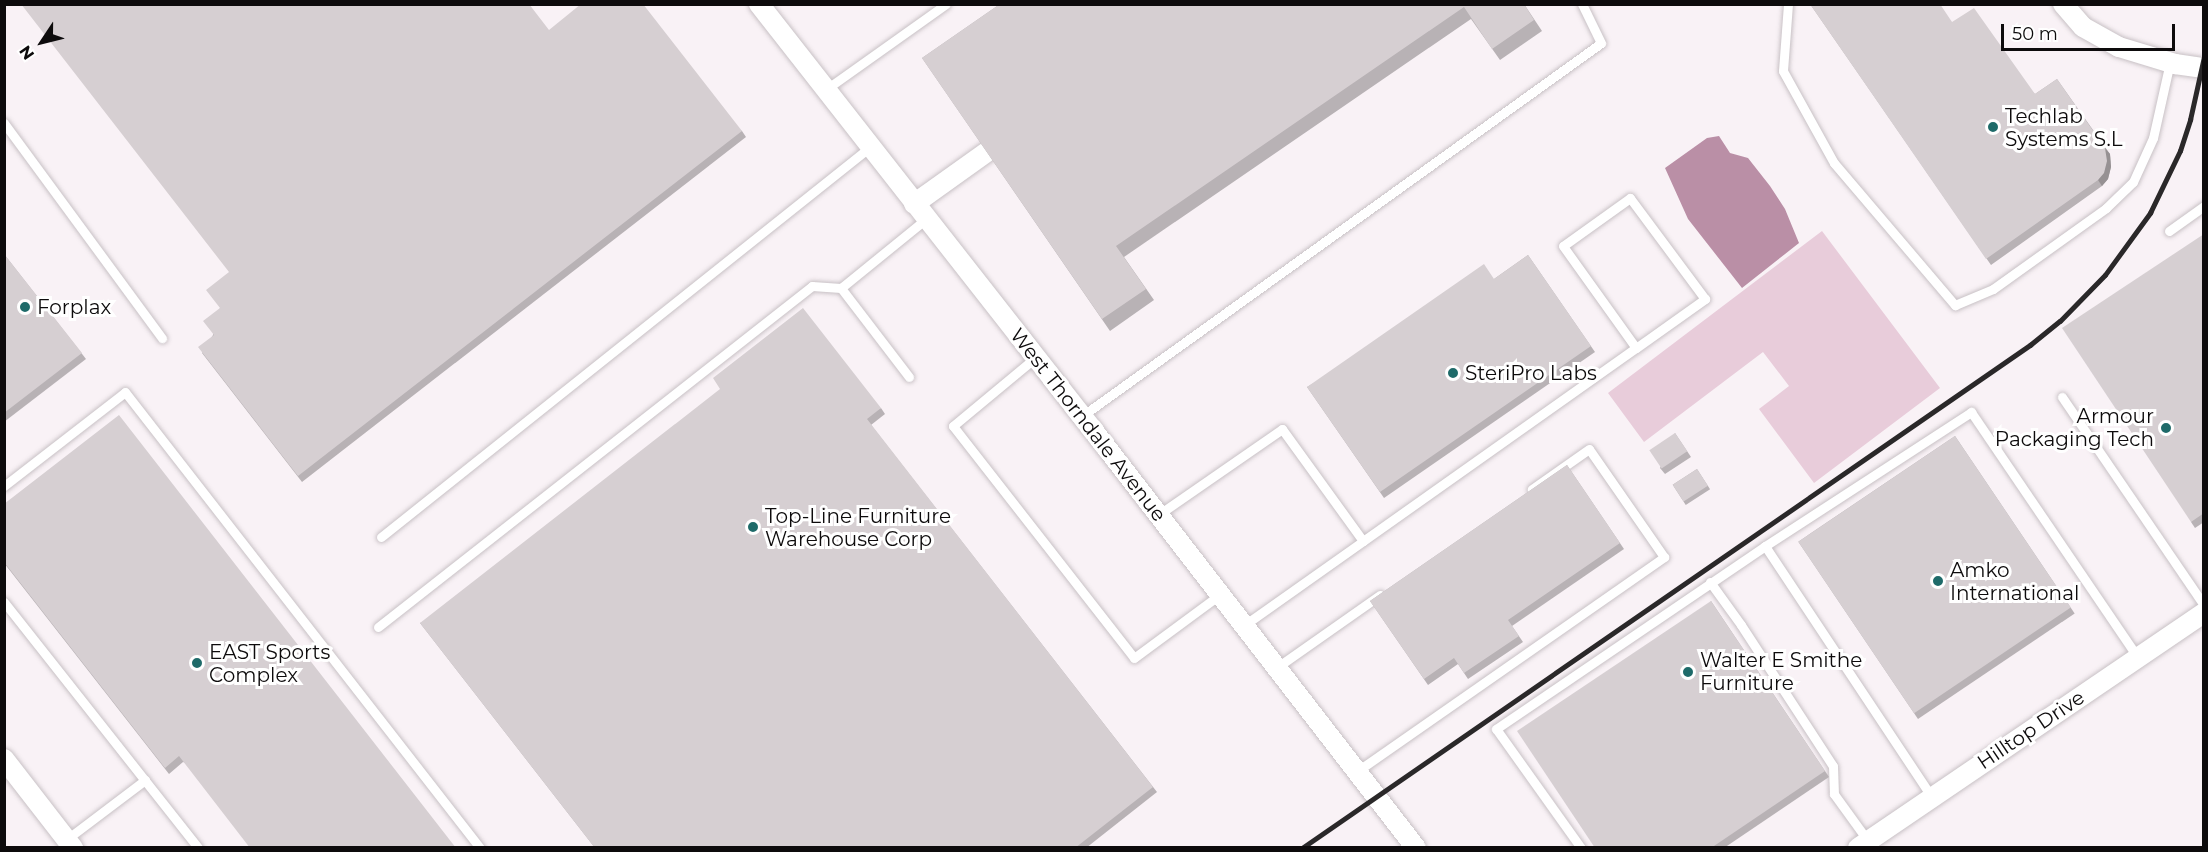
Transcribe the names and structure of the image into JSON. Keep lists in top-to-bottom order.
{
  "streets": {
    "street": ["West Thorndale Avenue", "Hilltop Drive"]
  },
  "places": [
    "Techlab Systems S.L",
    "Forplax",
    "SteriPro Labs",
    "Armour Packaging Tech",
    "Top-Line Furniture Warehouse Corp",
    "Amko International",
    "EAST Sports Complex",
    "Walter E Smithe Furniture"
  ],
  "scale_bar": "50 m",
  "north": "bottom left"
}
